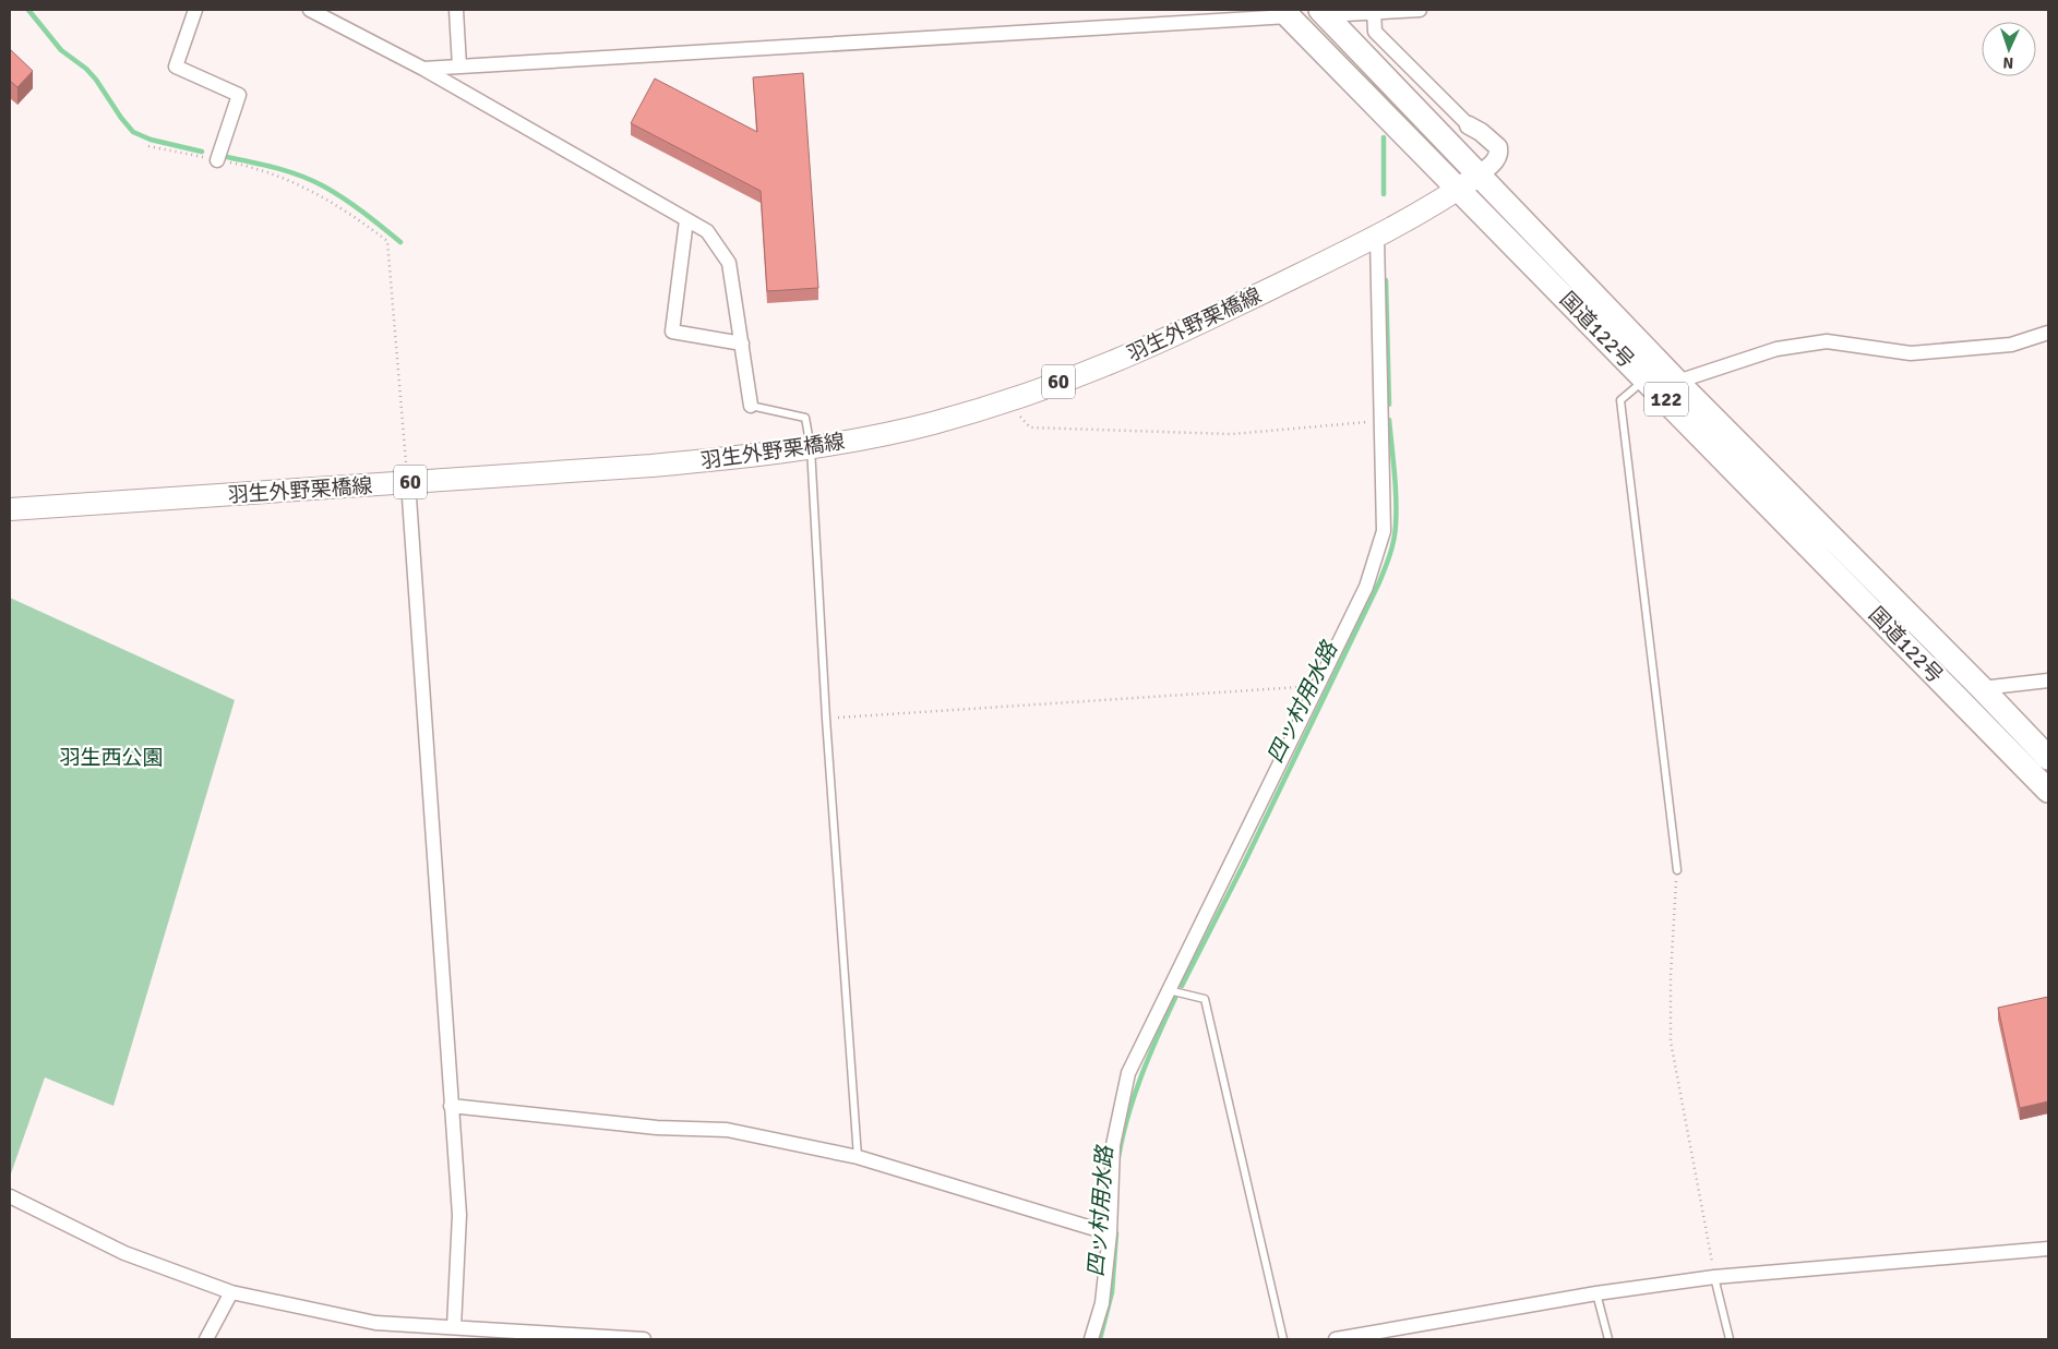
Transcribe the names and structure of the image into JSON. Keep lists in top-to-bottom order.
{
  "streets": {
    "highway": ["国道122号", "122"],
    "main road": ["羽生外野栗橋線", "60"]
  },
  "crossings": [
    ["羽生外野栗橋線", "国道122号"]
  ],
  "water": ["四ッ村用水路"],
  "parks": ["羽生西公園"],
  "north": "bottom"
}
